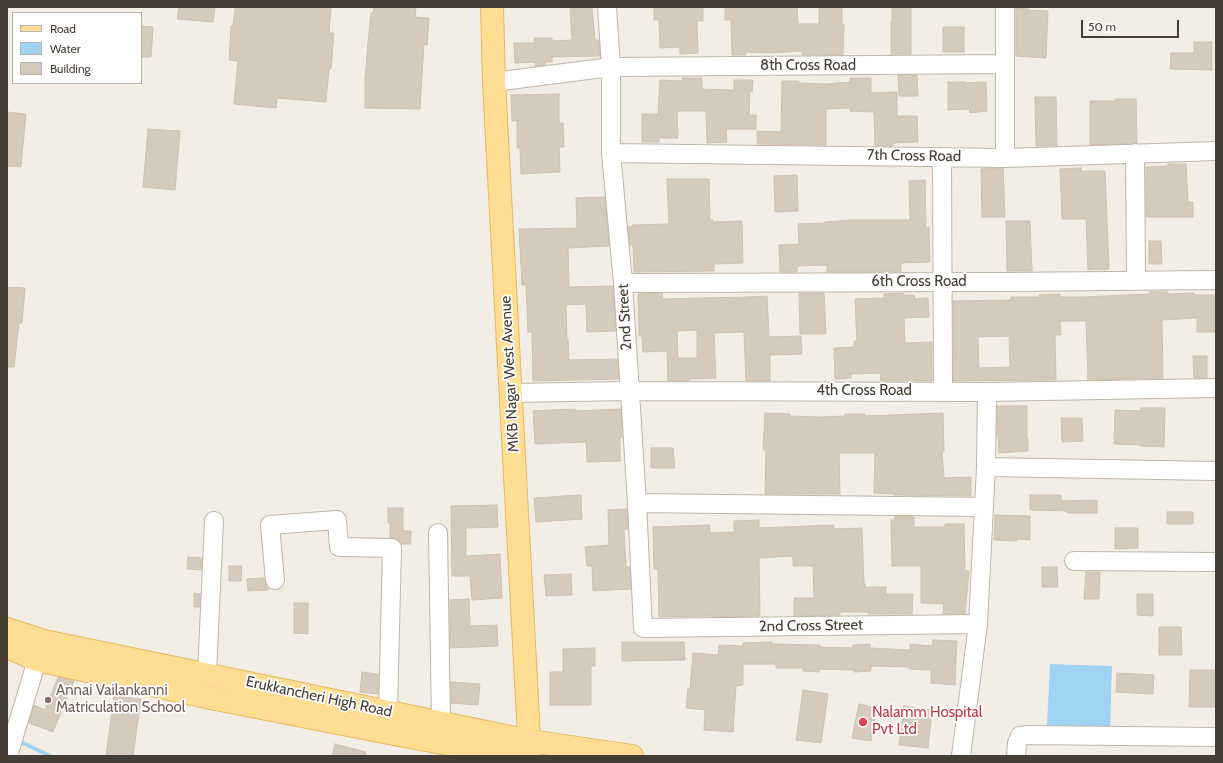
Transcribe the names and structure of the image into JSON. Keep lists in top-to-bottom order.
{
  "streets": {
    "main road": ["MKB Nagar West Avenue", "Erukkancheri High Road"],
    "street": [
      "8th Cross Road",
      "7th Cross Road",
      "6th Cross Road",
      "2nd Street",
      "4th Cross Road",
      "2nd Cross Street"
    ]
  },
  "crossings": [
    ["8th Cross Road", "2nd Street"],
    ["8th Cross Road", "MKB Nagar West Avenue"],
    ["7th Cross Road", "2nd Street"],
    ["6th Cross Road", "2nd Street"],
    ["2nd Street", "4th Cross Road"],
    ["2nd Street", "2nd Cross Street"],
    ["MKB Nagar West Avenue", "4th Cross Road"],
    ["MKB Nagar West Avenue", "Erukkancheri High Road"]
  ],
  "places": ["Annai Vailankanni Matriculation School", "Nalamm Hospital Pvt Ltd"],
  "legend": ["Road", "Water", "Building"],
  "scale_bar": "50 m"
}
